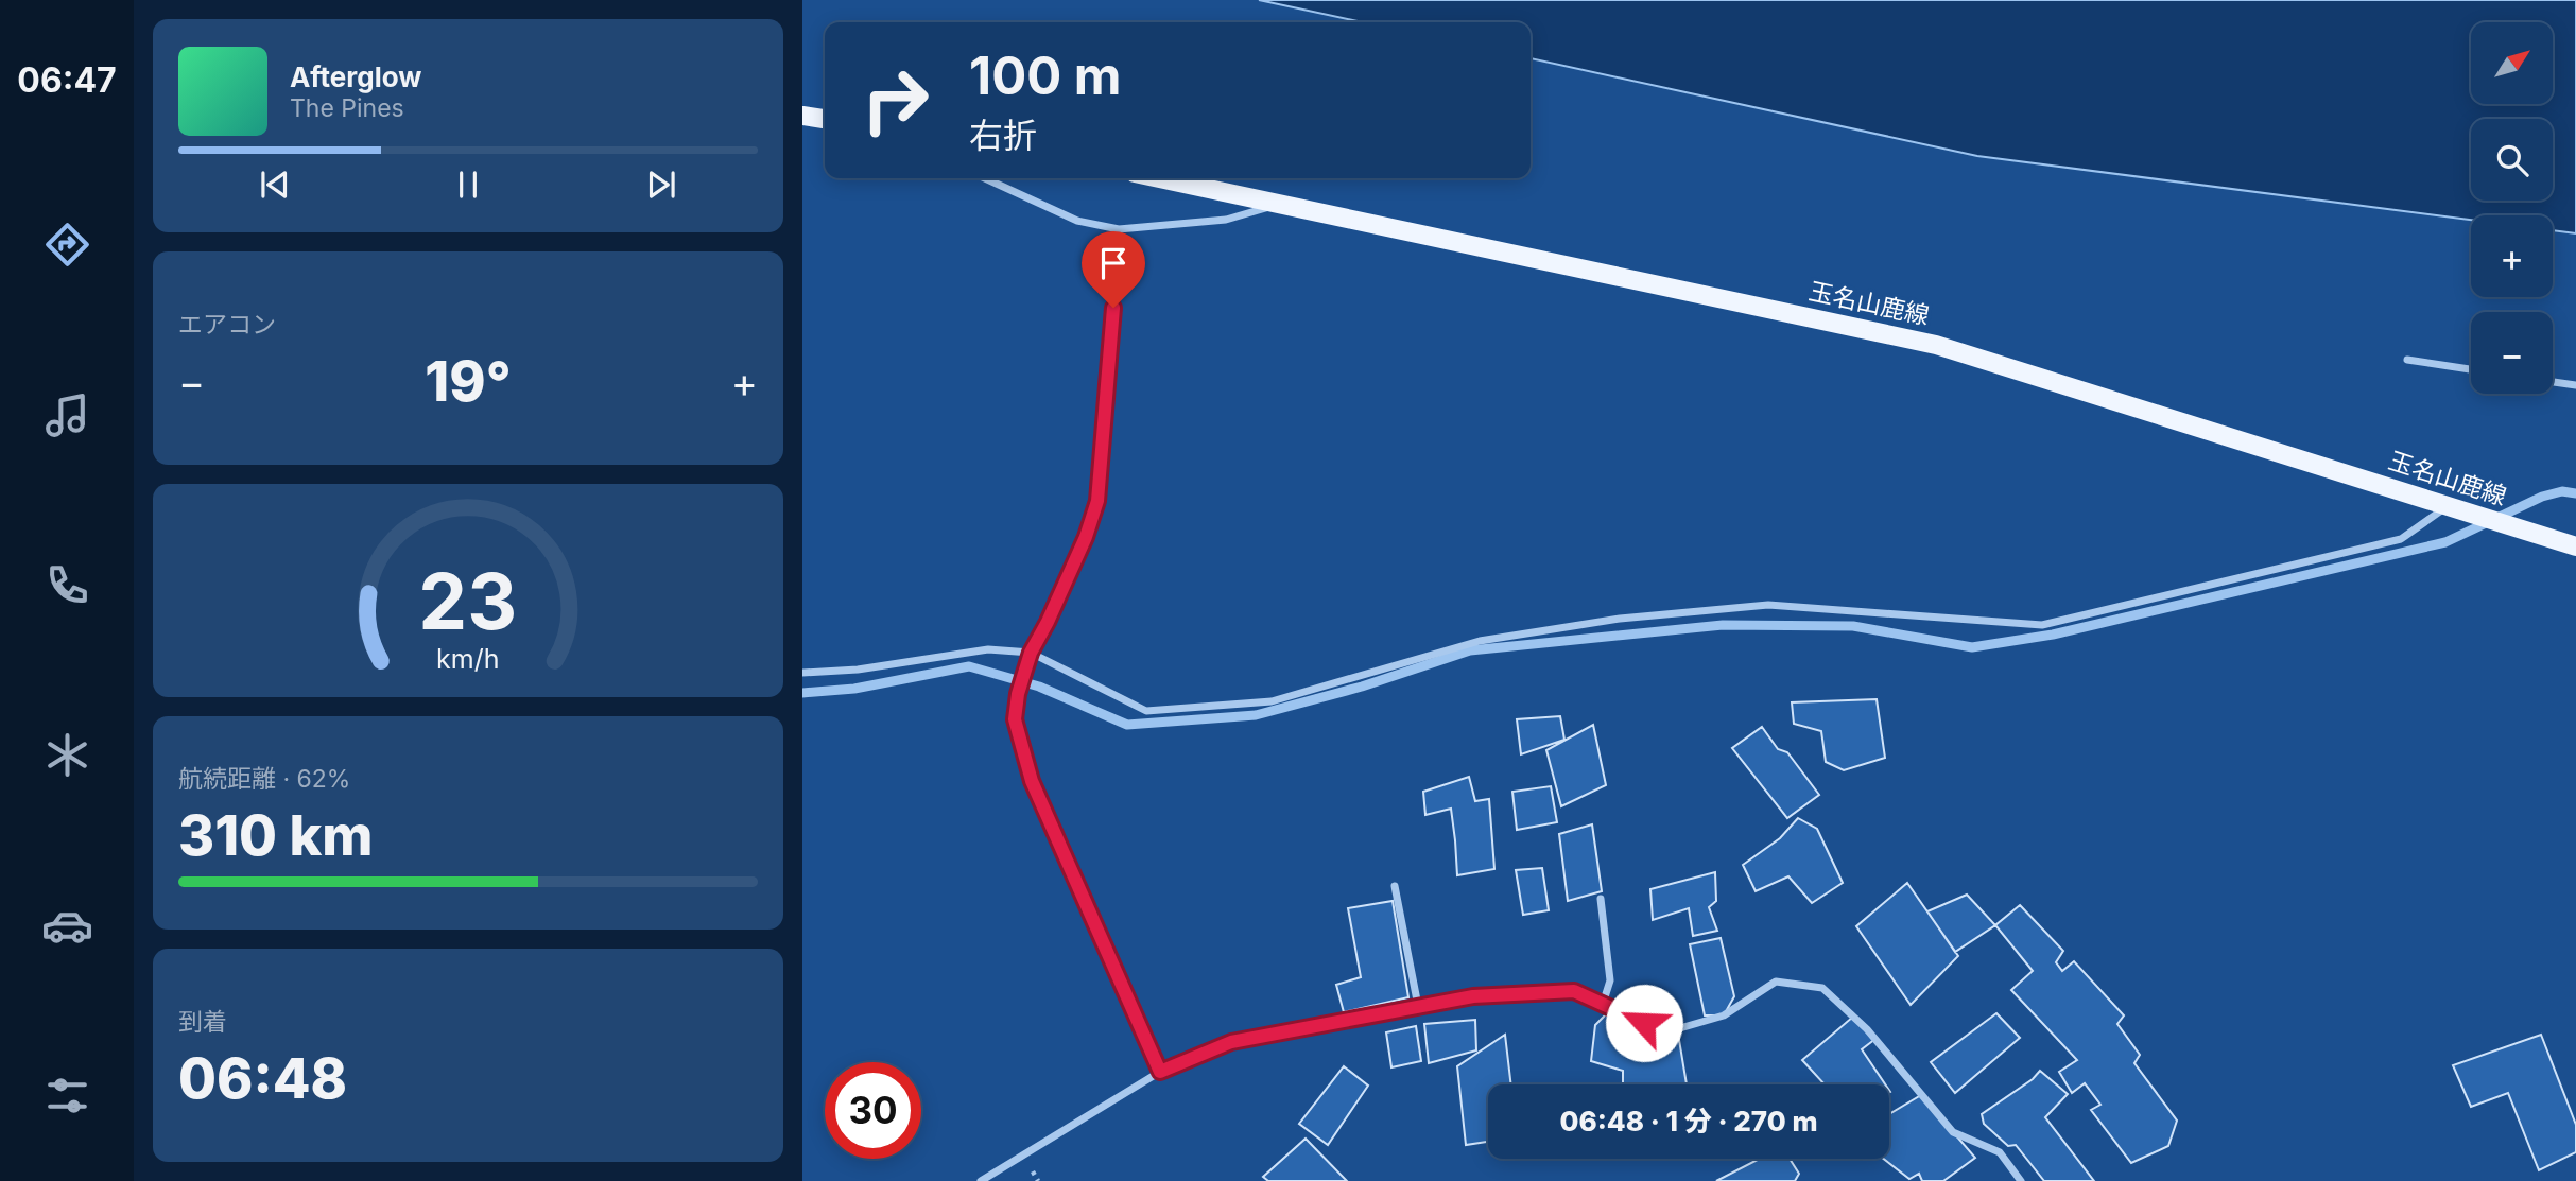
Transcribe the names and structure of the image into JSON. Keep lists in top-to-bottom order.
{
  "streets": {
    "main road": ["玉名山鹿線"]
  },
  "north": "top right",
  "page": {
    "tabs": "06:47",
    "map_buttons": ["+", "−"],
    "turn": ["100 m", "右折"],
    "song": ["Afterglow", "The Pines"],
    "tile": [
      "エアコン",
      ["航続距離 · 62%", "310 km"],
      ["到着", "06:48"]
    ],
    "heat": ["−", "19°", "+"],
    "limit": "30",
    "trip": "06:48 · 1 分 · 270 m",
    "gauge": ["23", "km/h"]
  }
}
